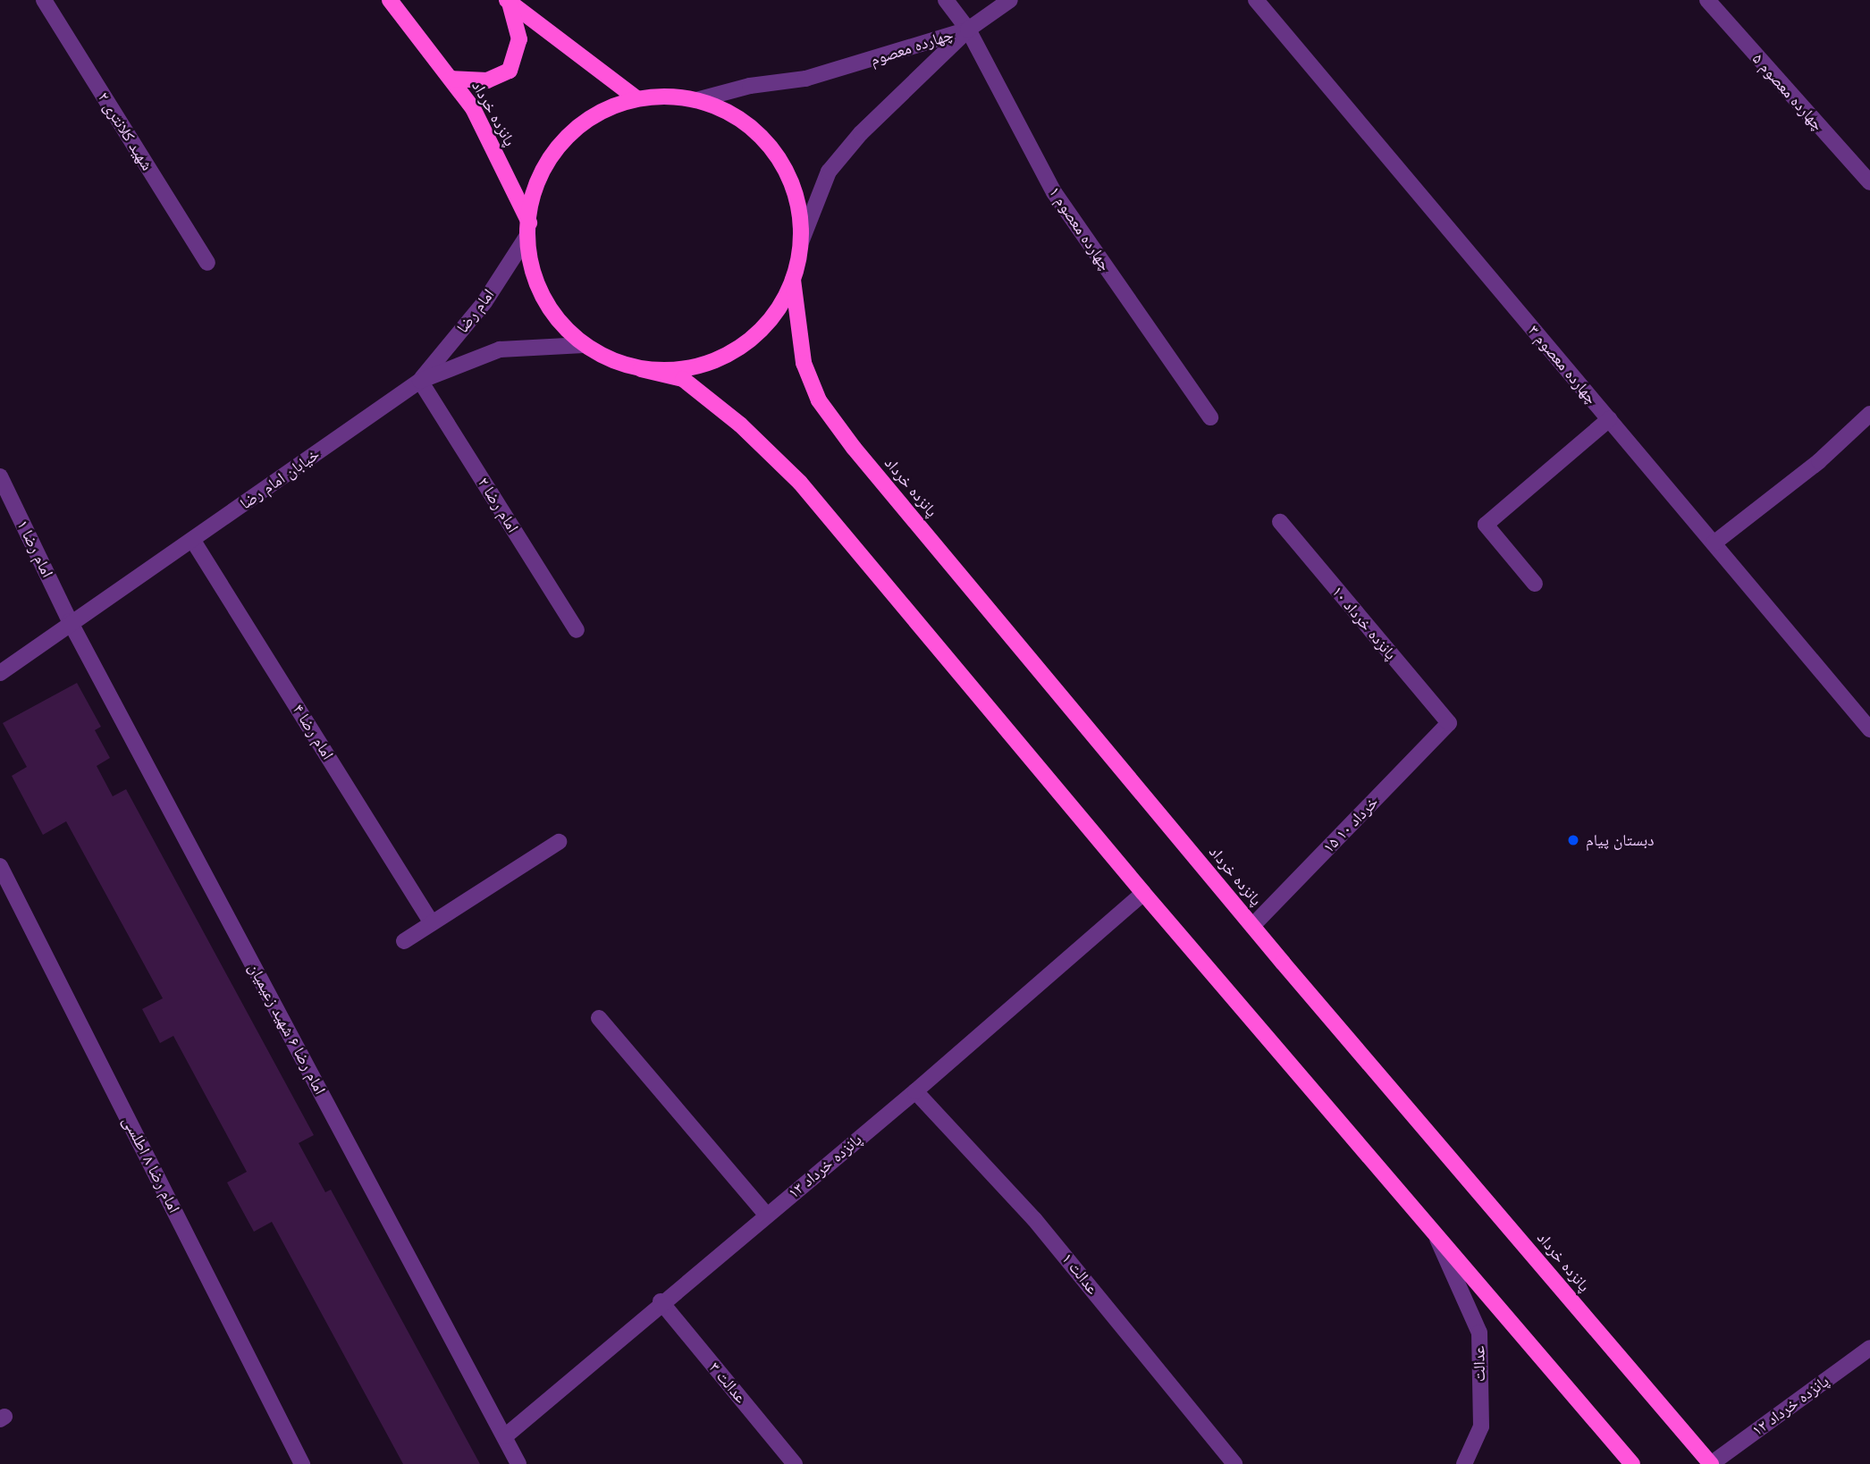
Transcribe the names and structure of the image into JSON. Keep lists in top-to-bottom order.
{
  "streets": {
    "main road": ["پانزده خرداد"],
    "street": [
      "چهارده معصوم",
      "چهارده معصوم ۵",
      "شهید کلانتری ۲",
      "چهارده معصوم ۱",
      "امام رضا",
      "چهارده معصوم ۳",
      "خیابان امام رضا",
      "امام رضا ۲",
      "امام رضا ۱",
      "پانزده خرداد ۱۰",
      "امام رضا ۴",
      "۱۵ خرداد ۱۰",
      "امام رضا ۶ شهید زعیمیان",
      "امام رضا ۸ اطلسی",
      "پانزده خرداد ۱۳",
      "عدالت ۱",
      "عدالت",
      "عدالت ۳",
      "پانزده خرداد ۱۲"
    ]
  },
  "crossings": [
    ["چهارده معصوم", "چهارده معصوم ۱"],
    ["پانزده خرداد", "امام رضا"],
    ["پانزده خرداد", "۱۵ خرداد ۱۰"],
    ["پانزده خرداد", "پانزده خرداد ۱۲"],
    ["امام رضا", "خیابان امام رضا"],
    ["امام رضا", "امام رضا ۲"],
    ["خیابان امام رضا", "امام رضا ۲"],
    ["خیابان امام رضا", "امام رضا ۱"],
    ["خیابان امام رضا", "امام رضا ۴"],
    ["خیابان امام رضا", "امام رضا ۶ شهید زعیمیان"],
    ["امام رضا ۱", "امام رضا ۶ شهید زعیمیان"],
    ["پانزده خرداد ۱۰", "۱۵ خرداد ۱۰"],
    ["امام رضا ۶ شهید زعیمیان", "پانزده خرداد ۱۳"],
    ["پانزده خرداد ۱۳", "عدالت ۱"],
    ["پانزده خرداد ۱۳", "عدالت ۳"]
  ],
  "places": ["دبستان پیام"]
}
